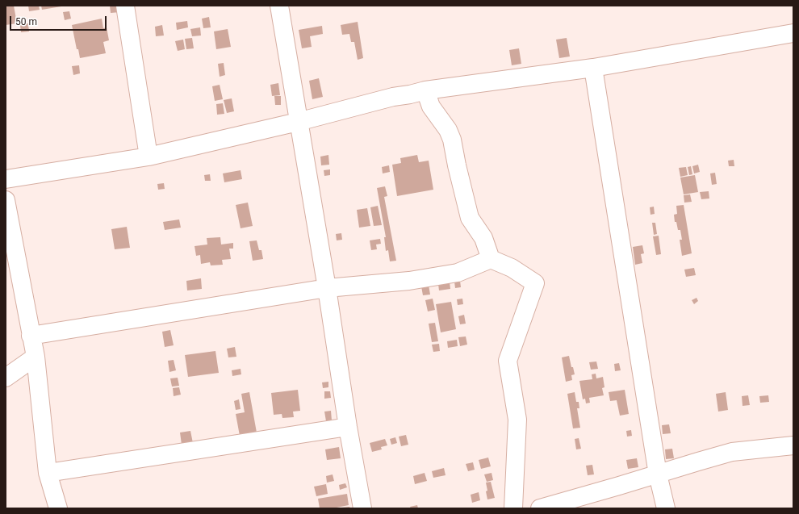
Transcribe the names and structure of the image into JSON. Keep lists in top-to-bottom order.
{
  "scale_bar": "50 m"
}
